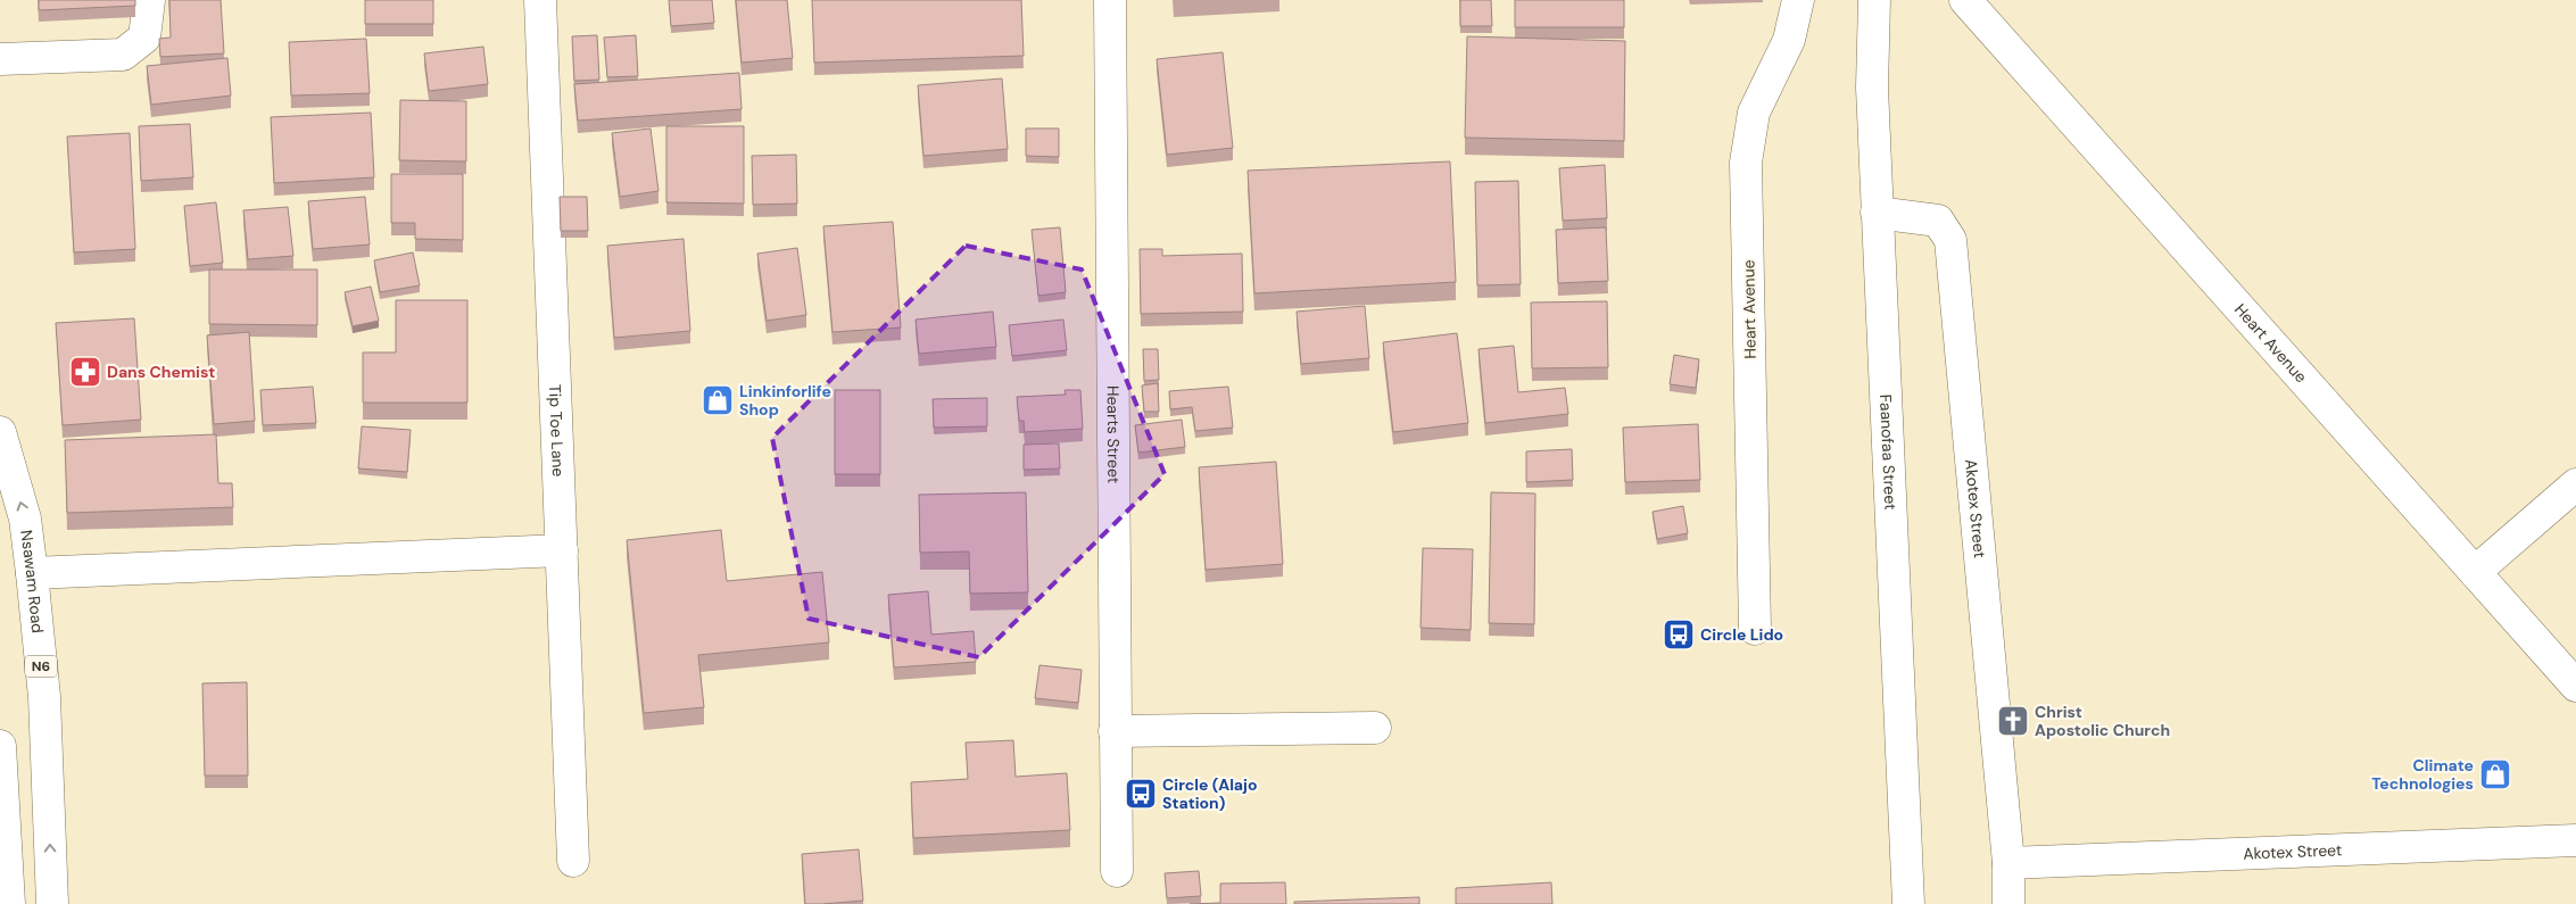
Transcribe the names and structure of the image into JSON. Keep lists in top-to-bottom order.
{
  "streets": {
    "main road": [
      "Heart Avenue",
      "Tip Toe Lane",
      "Hearts Street",
      "Faanofaa Street",
      "Akotex Street",
      "Nsawam Road",
      "N6"
    ]
  },
  "crossings": [
    ["Faanofaa Street", "Akotex Street"]
  ],
  "places": {
    "pharmacy": ["Dans Chemist"],
    "shop": ["Linkinforlife Shop", "Climate Technologies"],
    "bus stop": ["Circle Lido", "Circle (Alajo Station)"],
    "church": ["Christ Apostolic Church"]
  }
}
